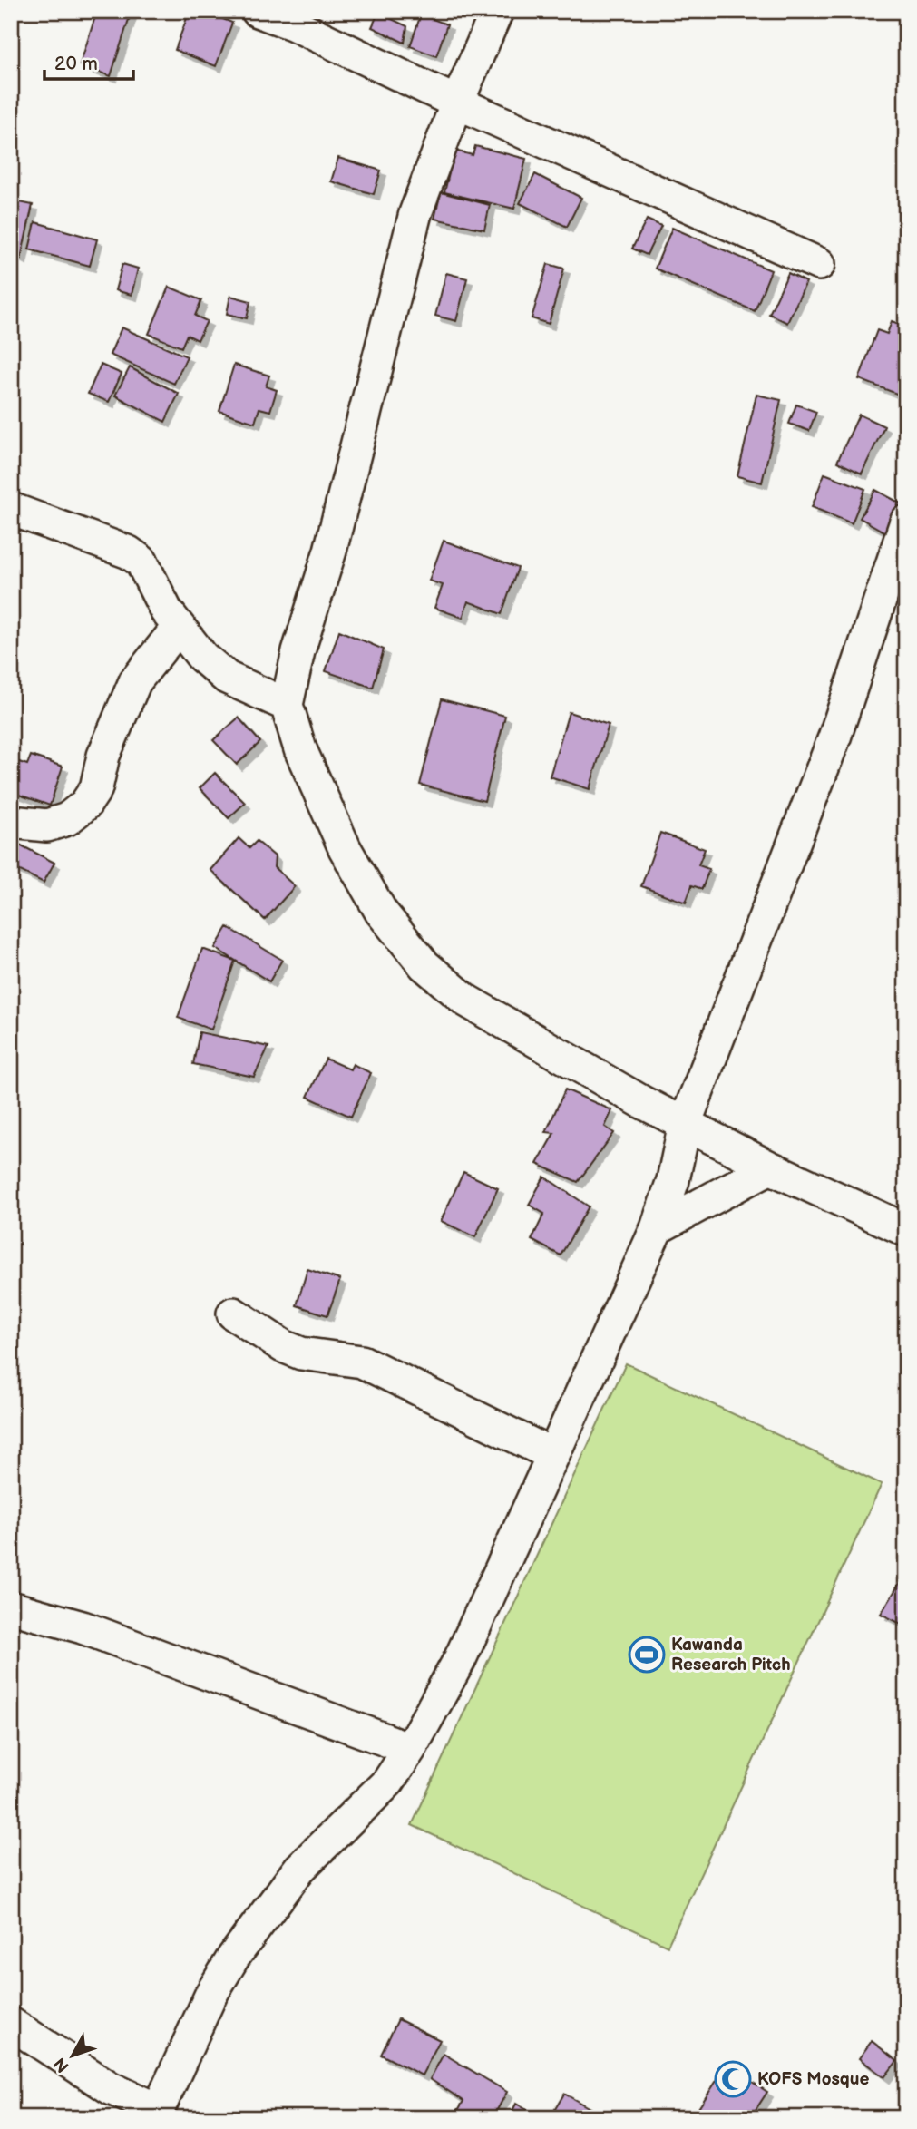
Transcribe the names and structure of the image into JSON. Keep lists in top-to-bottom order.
{
  "places": {
    "sports": ["Kawanda Research Pitch"],
    "mosque": ["KOFS Mosque"]
  },
  "scale_bar": "20 m",
  "north": "bottom left"
}
